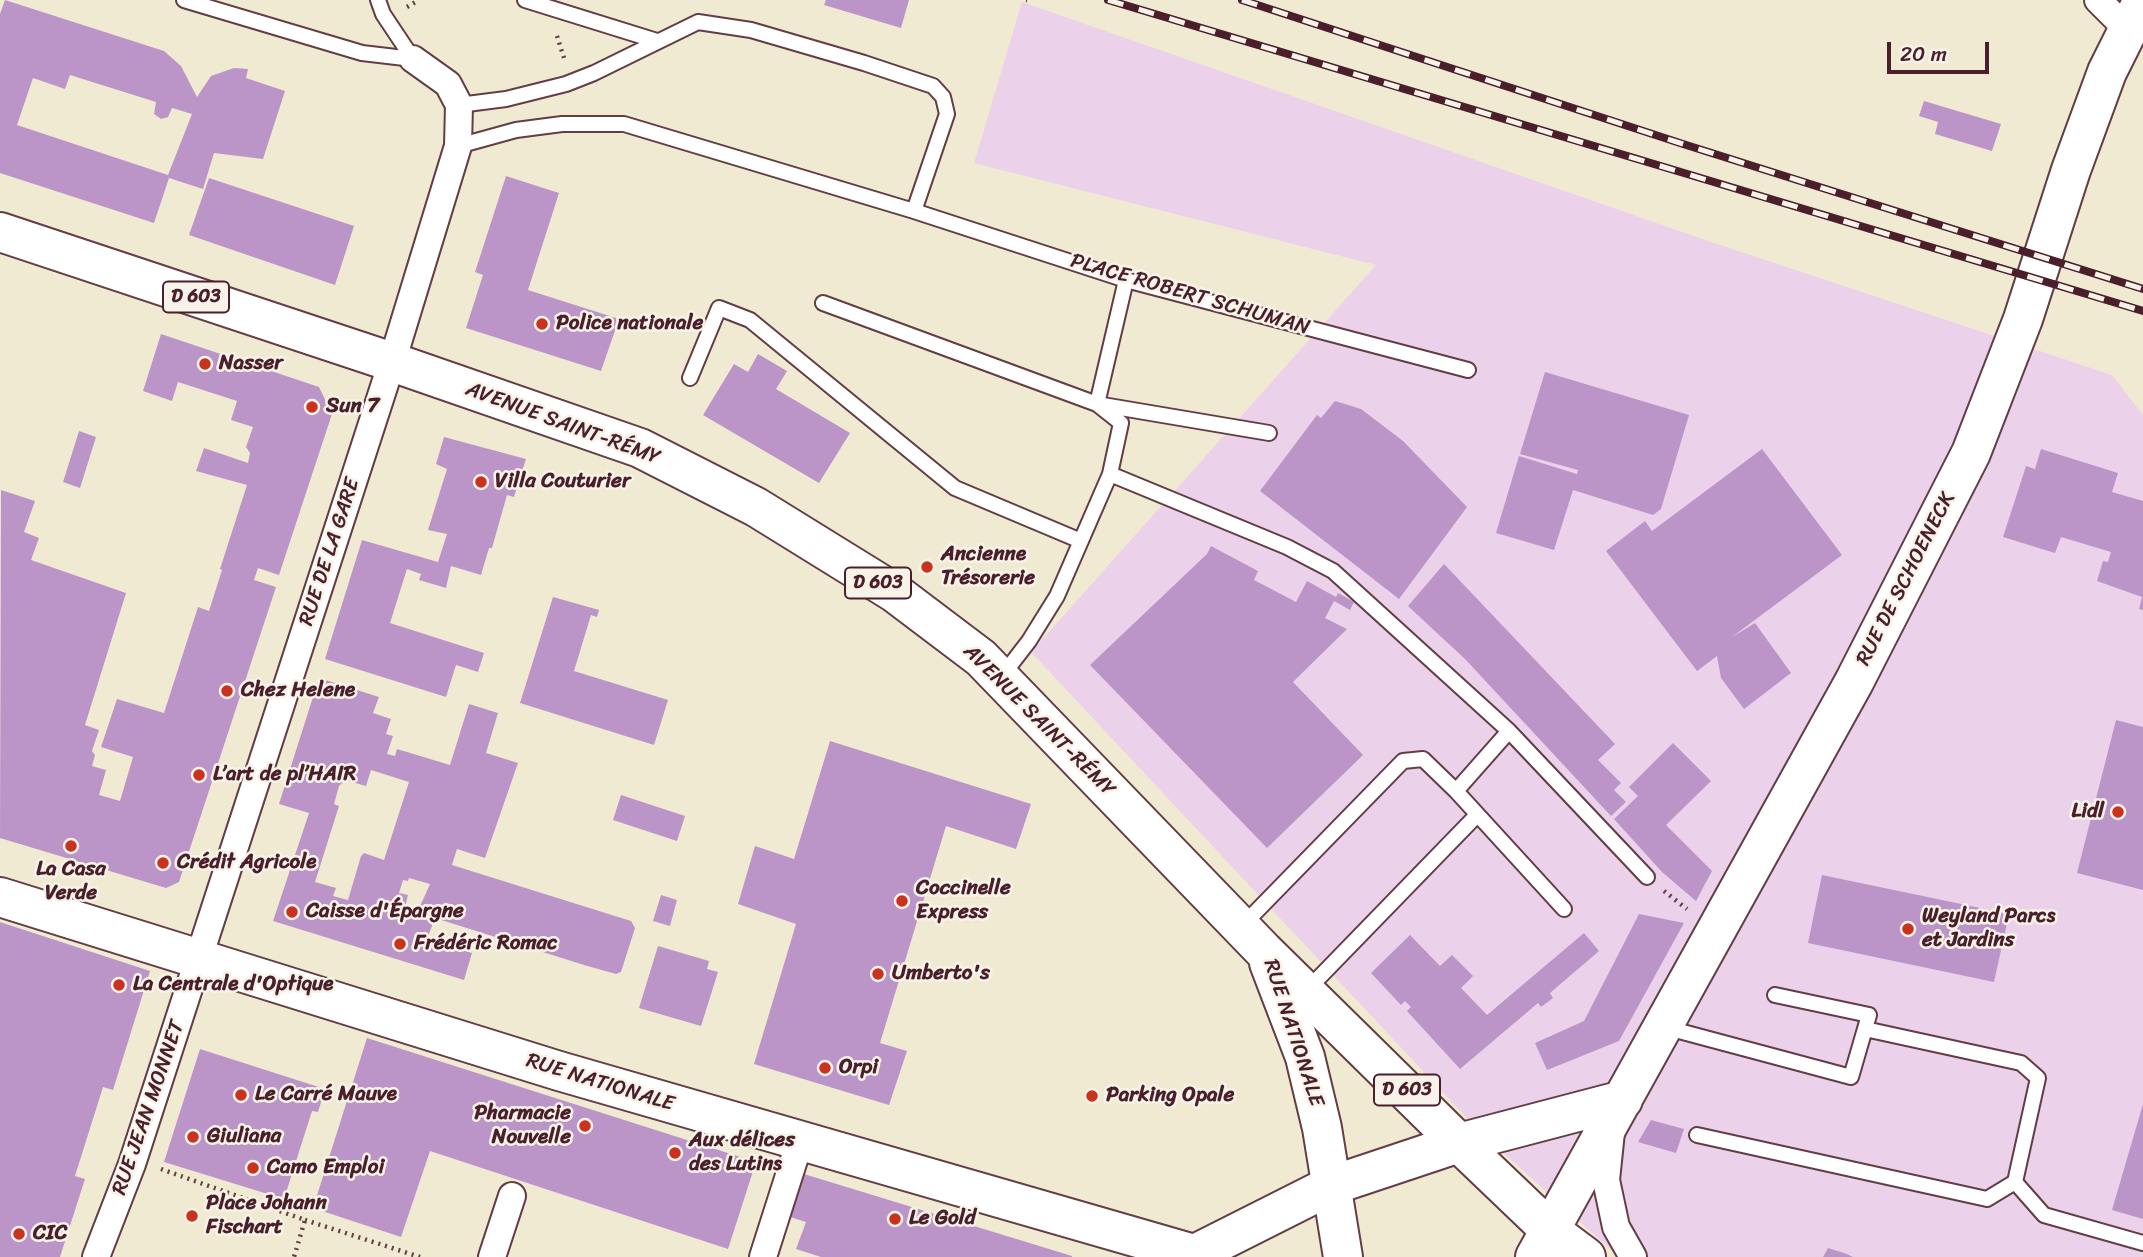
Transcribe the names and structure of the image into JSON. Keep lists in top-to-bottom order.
{
  "streets": {
    "main road": [
      "D 603",
      "AVENUE SAINT-RÉMY",
      "RUE DE SCHOENECK",
      "RUE NATIONALE"
    ],
    "street": ["RUE DE LA GARE", "RUE JEAN MONNET"],
    "lane": ["PLACE ROBERT SCHUMAN"]
  },
  "crossings": [
    ["PLACE ROBERT SCHUMAN", "RUE DE LA GARE"],
    ["AVENUE SAINT-RÉMY", "RUE DE LA GARE"],
    ["AVENUE SAINT-RÉMY", "RUE NATIONALE"],
    ["RUE DE LA GARE", "RUE NATIONALE"],
    ["RUE DE LA GARE", "RUE JEAN MONNET"],
    ["RUE NATIONALE", "RUE JEAN MONNET"]
  ],
  "places": [
    "Police nationale",
    "Nasser",
    "Sun 7",
    "Villa Couturier",
    "Ancienne Trésorerie",
    "Chez Helene",
    "L’art de pl’HAIR",
    "Lidl",
    "La Casa Verde",
    "Crédit Agricole",
    "Coccinelle Express",
    "Caisse d'Épargne",
    "Weyland Parcs et Jardins",
    "Frédéric Romac",
    "Umberto's",
    "La Centrale d'Optique",
    "Orpi",
    "Le Carré Mauve",
    "Parking Opale",
    "Pharmacie Nouvelle",
    "Giuliana",
    "Aux délices des Lutins",
    "Camo Emploi",
    "Place Johann Fischart",
    "Le Gold",
    "CIC"
  ],
  "scale_bar": "20 m"
}
